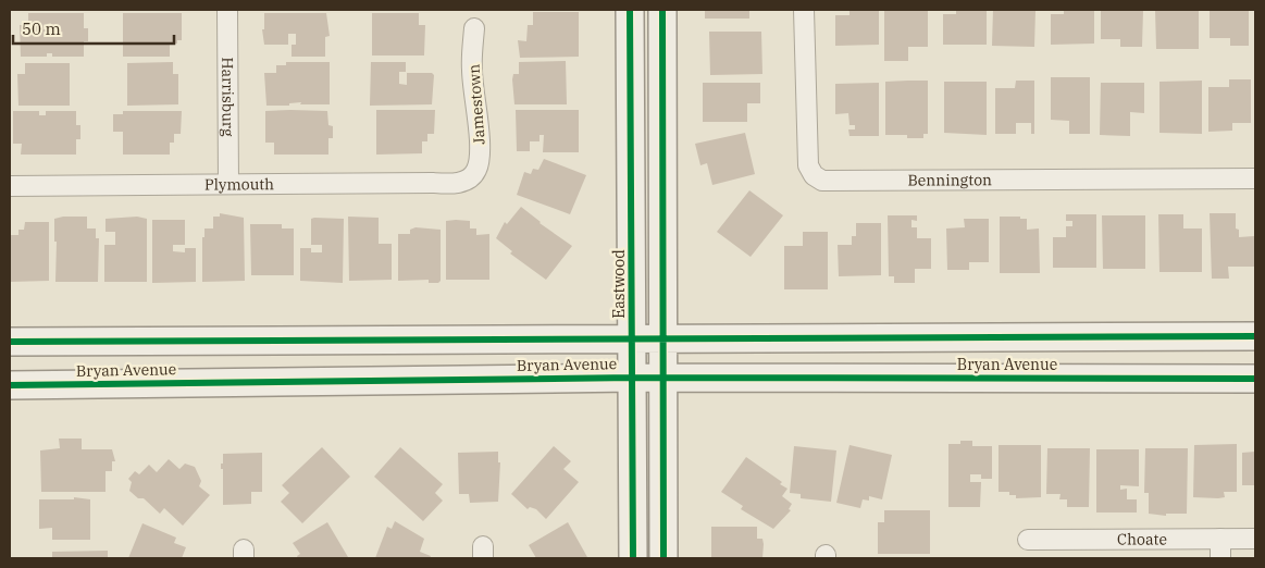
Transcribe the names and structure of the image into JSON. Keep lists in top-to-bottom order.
{
  "streets": {
    "main road": ["Eastwood", "Bryan Avenue"],
    "street": [
      "Harrisburg",
      "Jamestown",
      "Bennington",
      "Plymouth",
      "Choate"
    ]
  },
  "crossings": [
    ["Harrisburg", "Plymouth"],
    ["Jamestown", "Plymouth"],
    ["Eastwood", "Bryan Avenue"]
  ],
  "scale_bar": "50 m"
}
